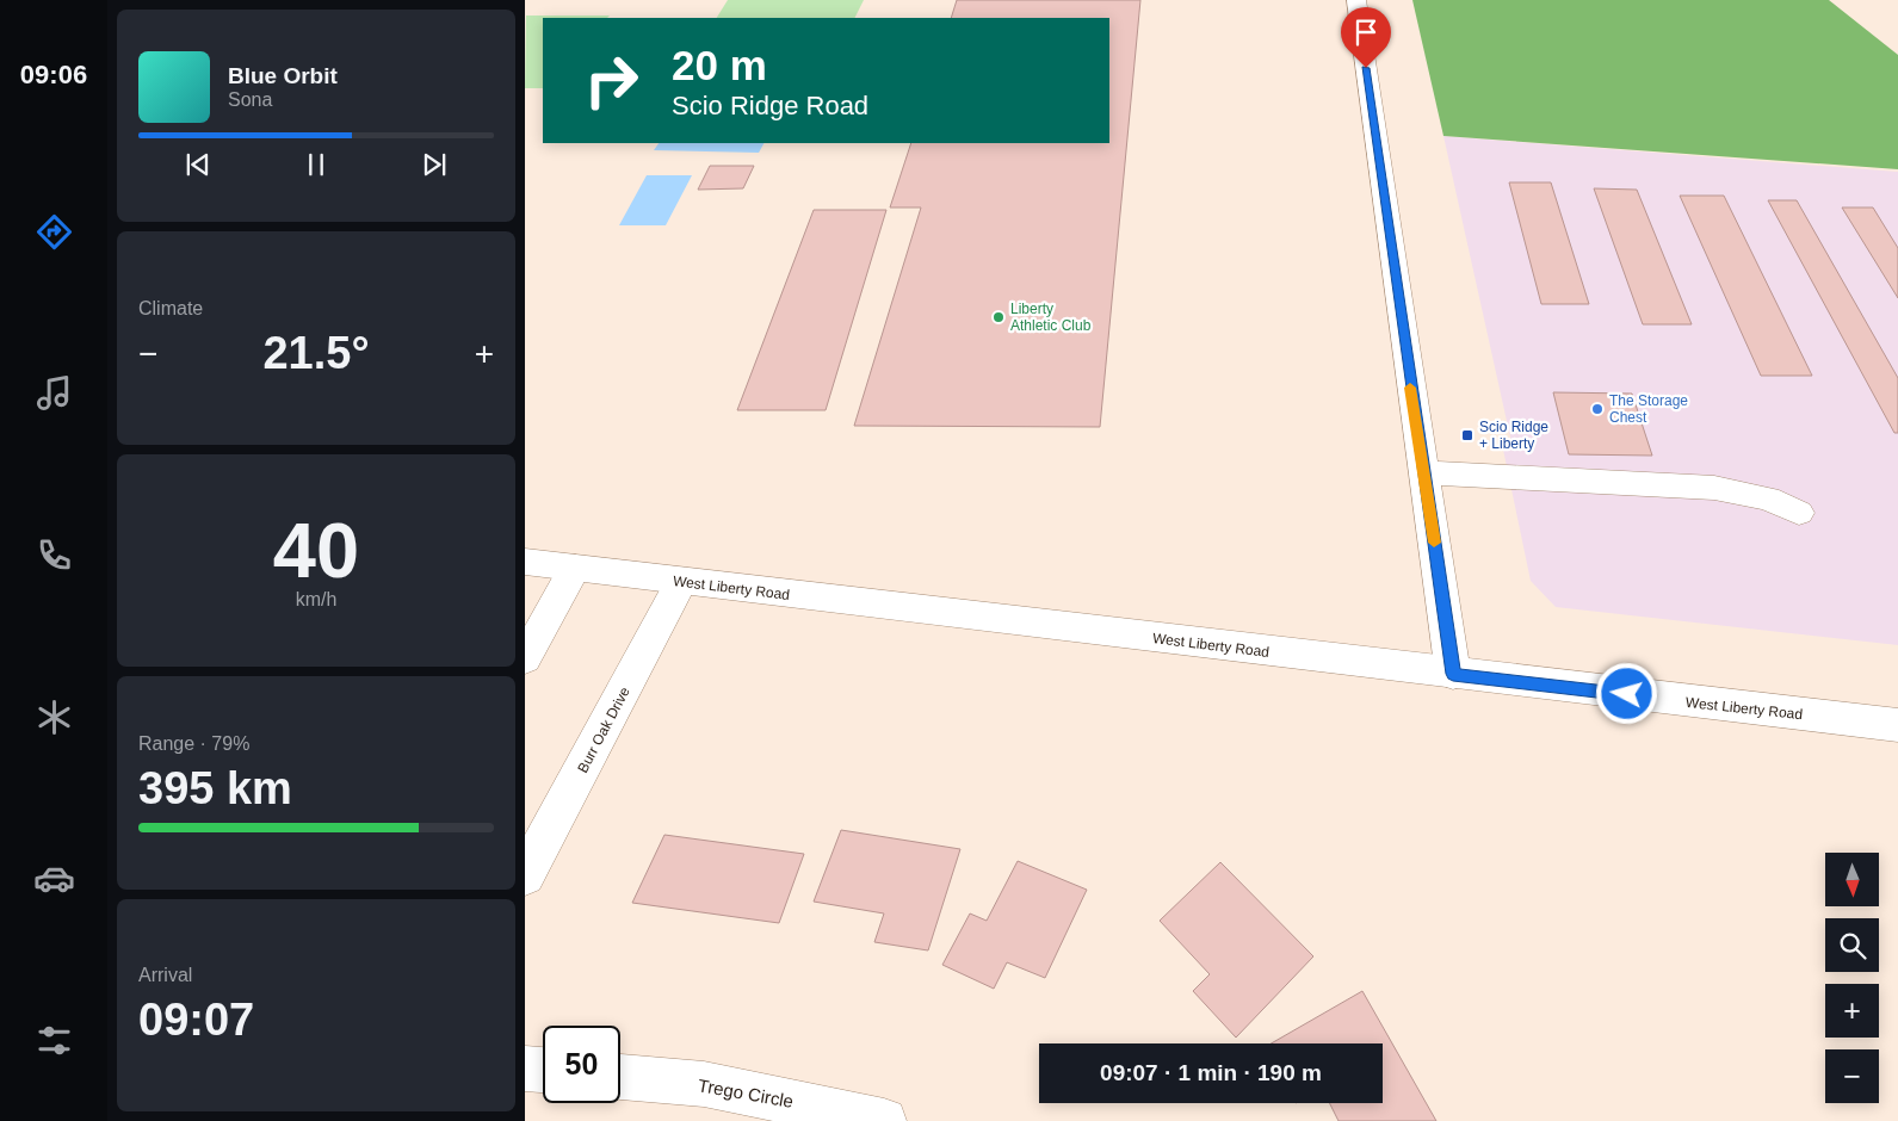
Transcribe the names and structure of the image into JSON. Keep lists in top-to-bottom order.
{
  "streets": {
    "street": ["West Liberty Road", "Burr Oak Drive", "Trego Circle"]
  },
  "crossings": [
    ["West Liberty Road", "Burr Oak Drive"]
  ],
  "places": {
    "other": ["Liberty Athletic Club", "The Storage Chest"],
    "transit": ["Scio Ridge + Liberty"]
  },
  "north": "bottom",
  "page": {
    "tabs": "09:06",
    "turn": ["20 m", "Scio Ridge Road"],
    "song": ["Blue Orbit", "Sona"],
    "tile": [
      "Climate",
      ["40", "km/h"],
      ["Range · 79%", "395 km"],
      ["Arrival", "09:07"]
    ],
    "heat": ["−", "21.5°", "+"],
    "map_buttons": ["+", "−"],
    "limit": "50",
    "trip": "09:07 · 1 min · 190 m"
  }
}
